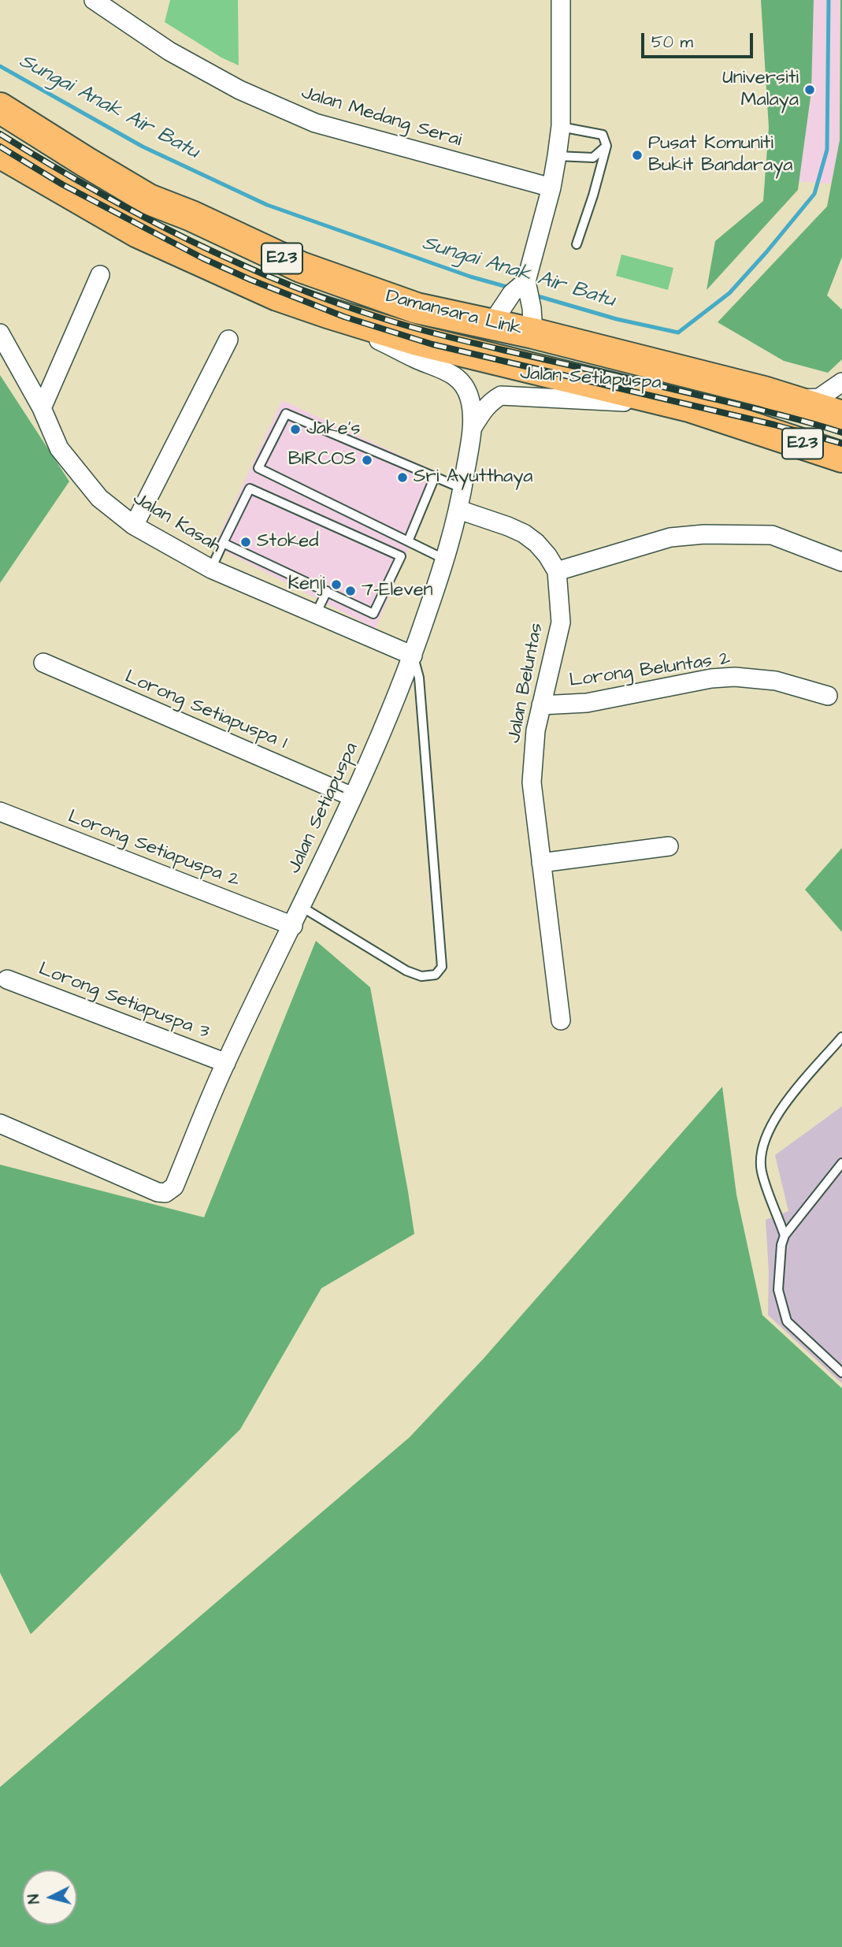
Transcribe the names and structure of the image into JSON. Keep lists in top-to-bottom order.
{
  "streets": {
    "highway": ["E23", "Damansara Link"],
    "street": [
      "Jalan Medang Serai",
      "Jalan Setiapuspa",
      "Jalan Kasah",
      "Lorong Beluntas 2",
      "Jalan Beluntas",
      "Lorong Setiapuspa 1",
      "Lorong Setiapuspa 2",
      "Lorong Setiapuspa 3"
    ]
  },
  "crossings": [
    ["Damansara Link", "Jalan Setiapuspa"],
    ["Jalan Setiapuspa", "Jalan Kasah"],
    ["Jalan Setiapuspa", "Jalan Beluntas"],
    ["Jalan Setiapuspa", "Lorong Setiapuspa 1"],
    ["Jalan Setiapuspa", "Lorong Setiapuspa 2"],
    ["Jalan Setiapuspa", "Lorong Setiapuspa 3"],
    ["Lorong Beluntas 2", "Jalan Beluntas"]
  ],
  "water": ["Sungai Anak Air Batu"],
  "places": [
    "Universiti Malaya",
    "Pusat Komuniti Bukit Bandaraya",
    "Jake's",
    "BIRCOS",
    "Sri Ayutthaya",
    "Stoked",
    "Kenji",
    "7-Eleven"
  ],
  "scale_bar": "50 m",
  "north": "left"
}
